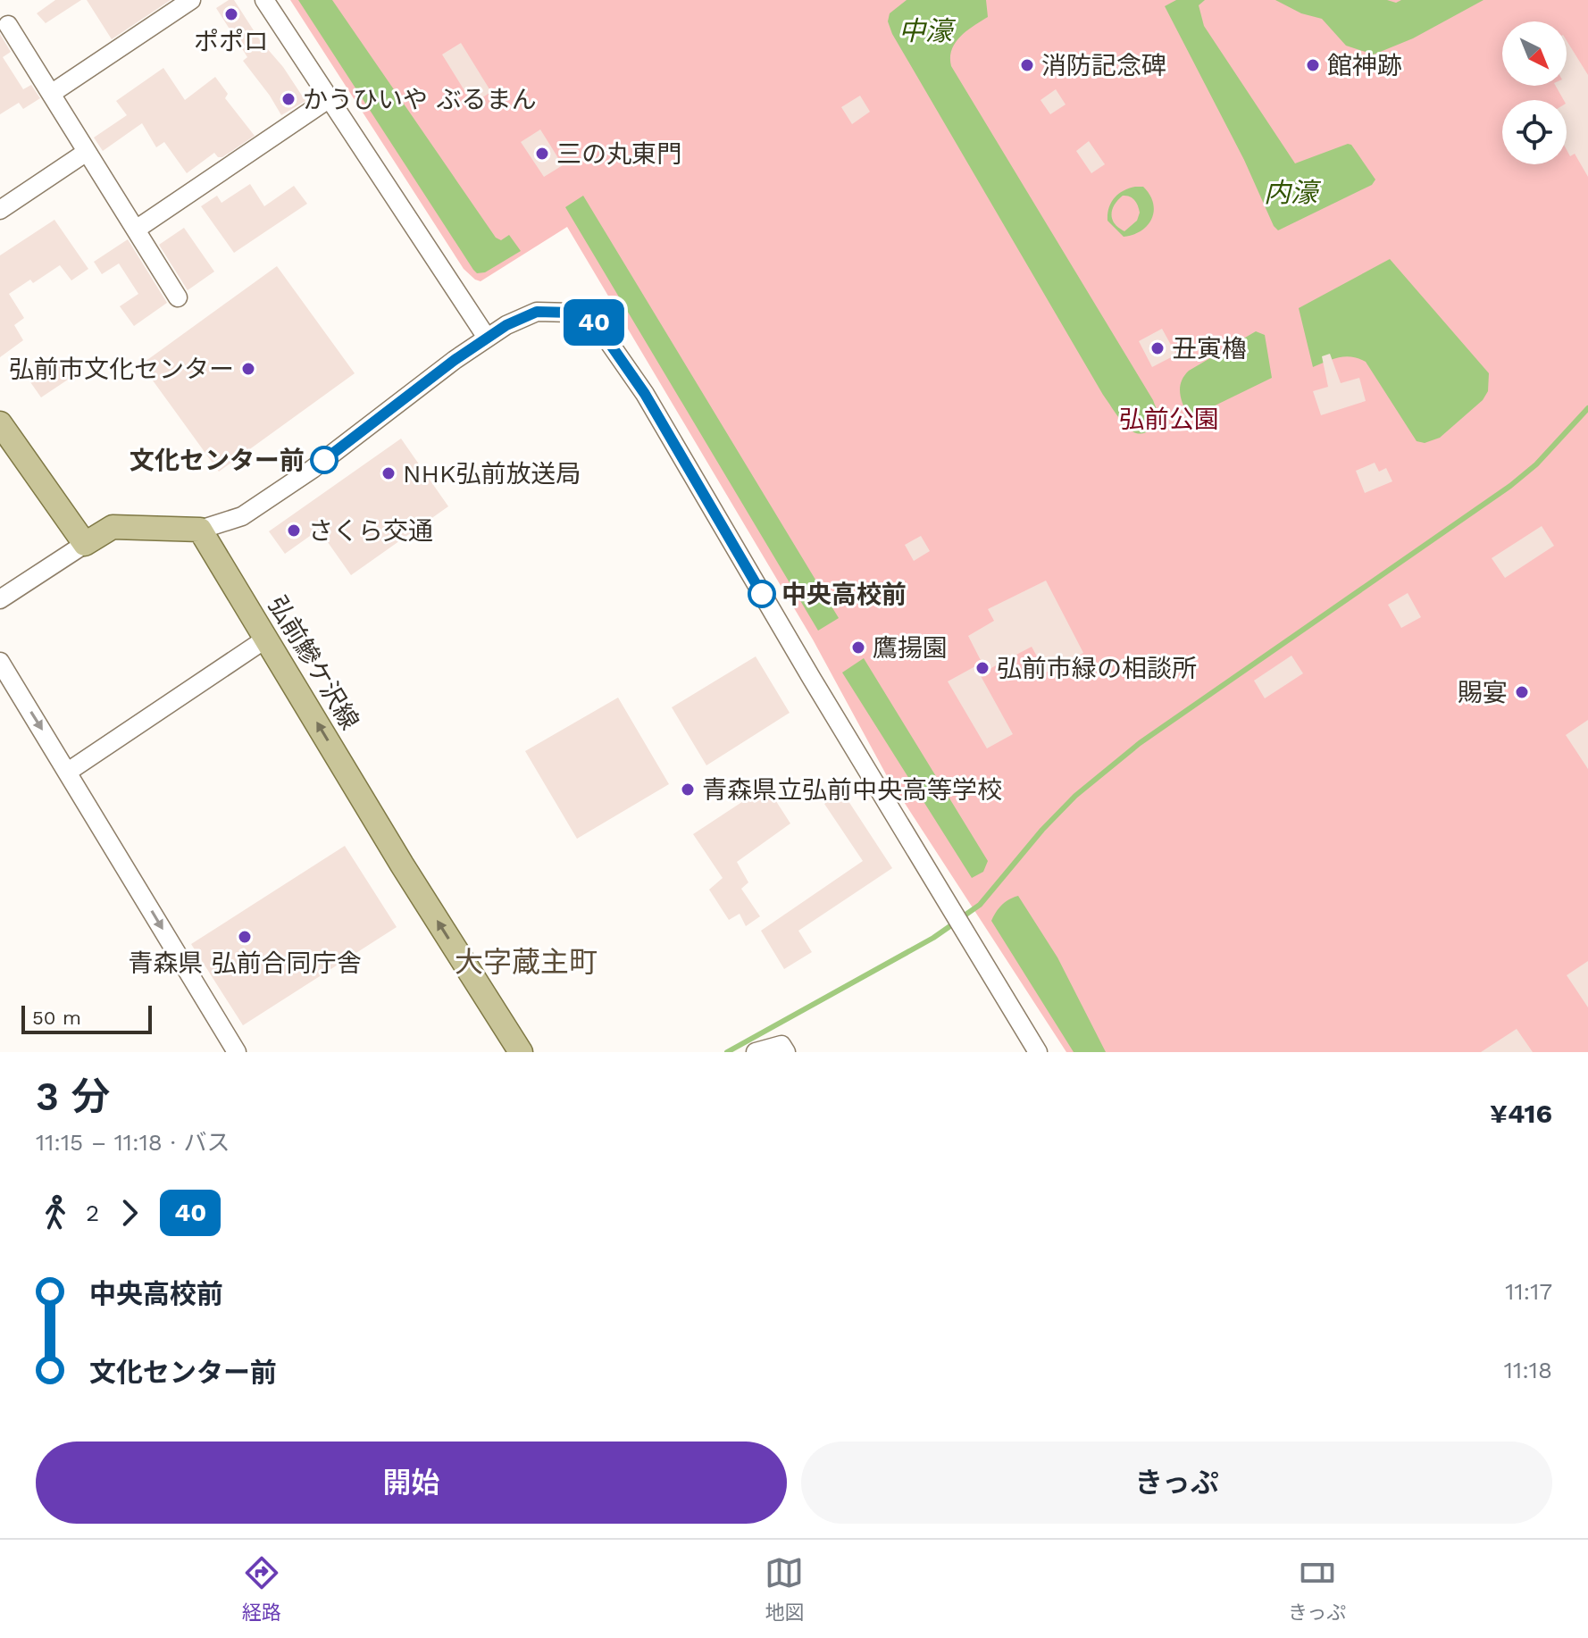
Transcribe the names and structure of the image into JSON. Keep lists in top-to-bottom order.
{
  "streets": {
    "main road": ["弘前鰺ケ沢線"]
  },
  "one_way": ["弘前鰺ケ沢線"],
  "districts": ["大字蔵主町"],
  "water": ["中濠", "内濠"],
  "parks": ["弘前公園"],
  "places": [
    "ポポロ",
    "消防記念碑",
    "館神跡",
    "かうひいや ぶるまん",
    "三の丸東門",
    "丑寅櫓",
    "弘前市文化センター",
    "文化センター前",
    "NHK弘前放送局",
    "さくら交通",
    "中央高校前",
    "鷹揚園",
    "弘前市緑の相談所",
    "賜宴",
    "青森県立弘前中央高等学校",
    "青森県 弘前合同庁舎"
  ],
  "lines": ["bus line 40"],
  "scale_bar": "50 m",
  "north": "bottom right",
  "page": {
    "on_map": "40",
    "scale": "50 m",
    "heading": ["3 分", "11:15 – 11:18 · バス", "¥416"],
    "legs": ["2", "40"],
    "list": [
      {
        "name": "中央高校前",
        "value": "11:17"
      },
      {
        "name": "文化センター前",
        "value": "11:18"
      }
    ],
    "buttons": ["開始", "きっぷ"],
    "tabs": ["経路", "地図", "きっぷ"]
  }
}
